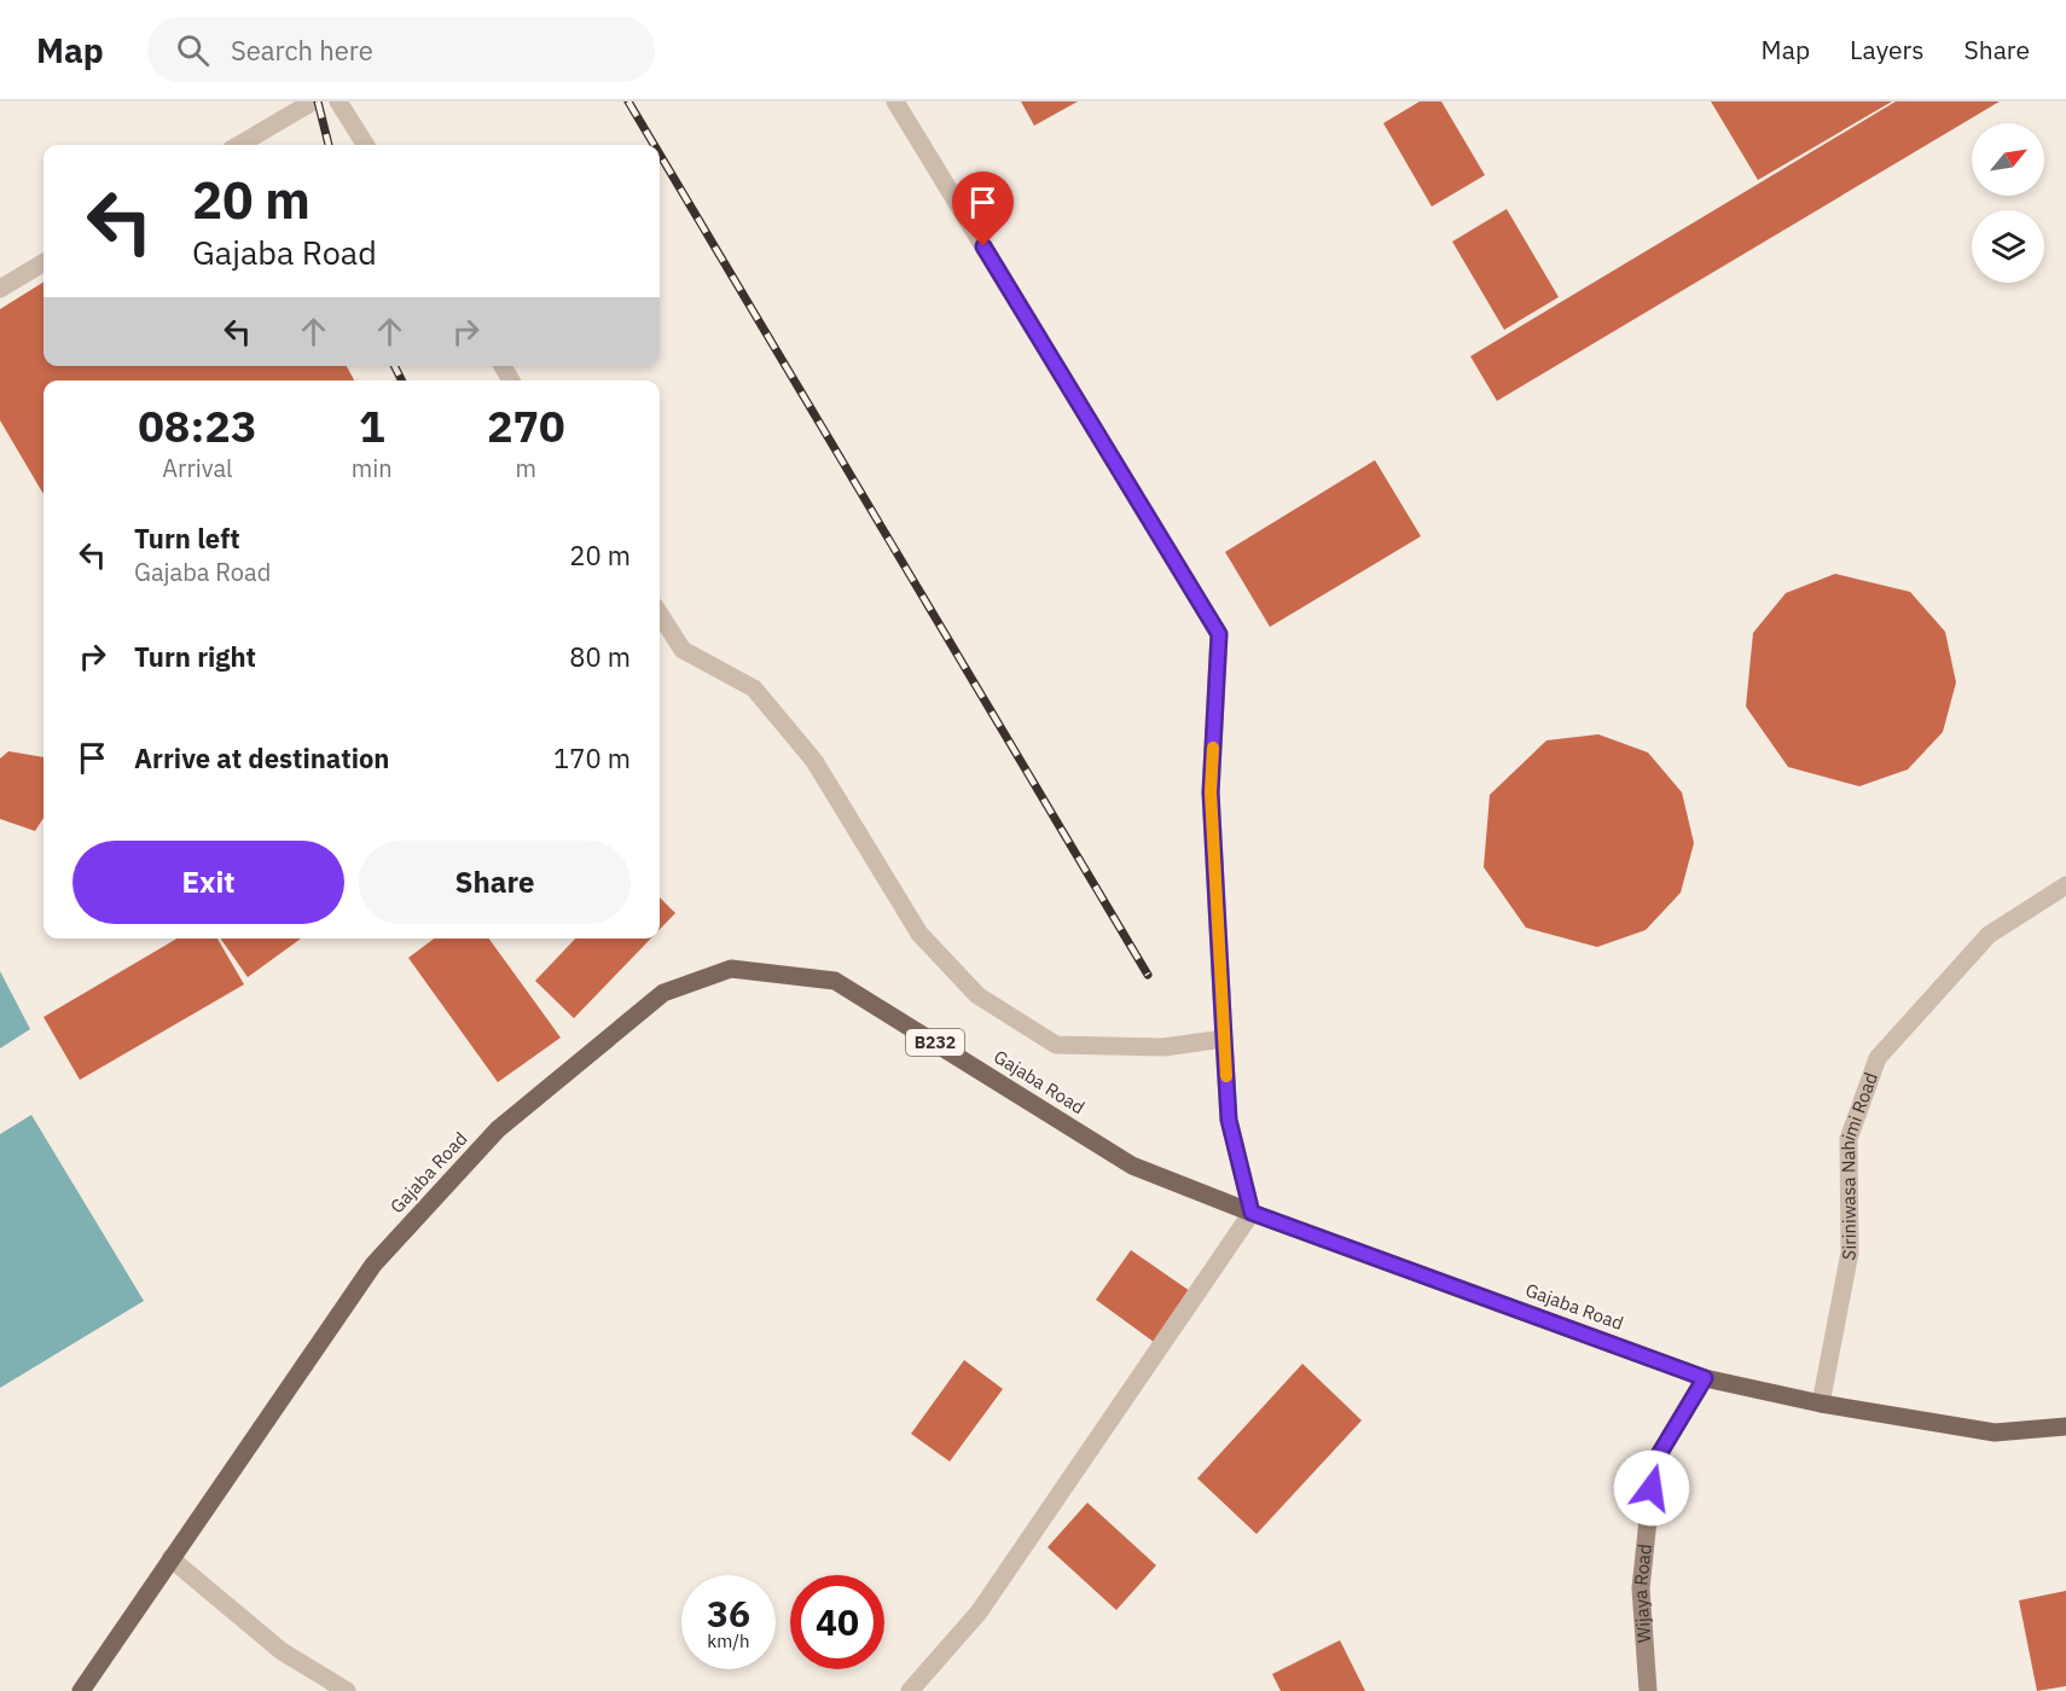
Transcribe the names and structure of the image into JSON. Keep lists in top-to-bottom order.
{
  "streets": {
    "main road": ["B232", "Gajaba Road"],
    "street": ["Siriniwasa Nahimi Road", "Wijaya Road"]
  },
  "crossings": [
    ["Gajaba Road", "Siriniwasa Nahimi Road"],
    ["Gajaba Road", "Wijaya Road"]
  ],
  "north": "top right",
  "page": {
    "header": "Map",
    "search": "Search here",
    "nav": ["Map", "Layers", "Share"],
    "turn": ["20 m", "Gajaba Road"],
    "eta": [
      "08:23",
      "Arrival",
      "1",
      "min",
      "270",
      "m"
    ],
    "list": [
      {
        "name": "Turn left",
        "note": "Gajaba Road",
        "value": "20 m"
      },
      {
        "name": "Turn right",
        "value": "80 m"
      },
      {
        "name": "Arrive at destination",
        "value": "170 m"
      }
    ],
    "buttons": ["Exit", "Share"],
    "speed": "36 km/h",
    "limit": "40"
  }
}
